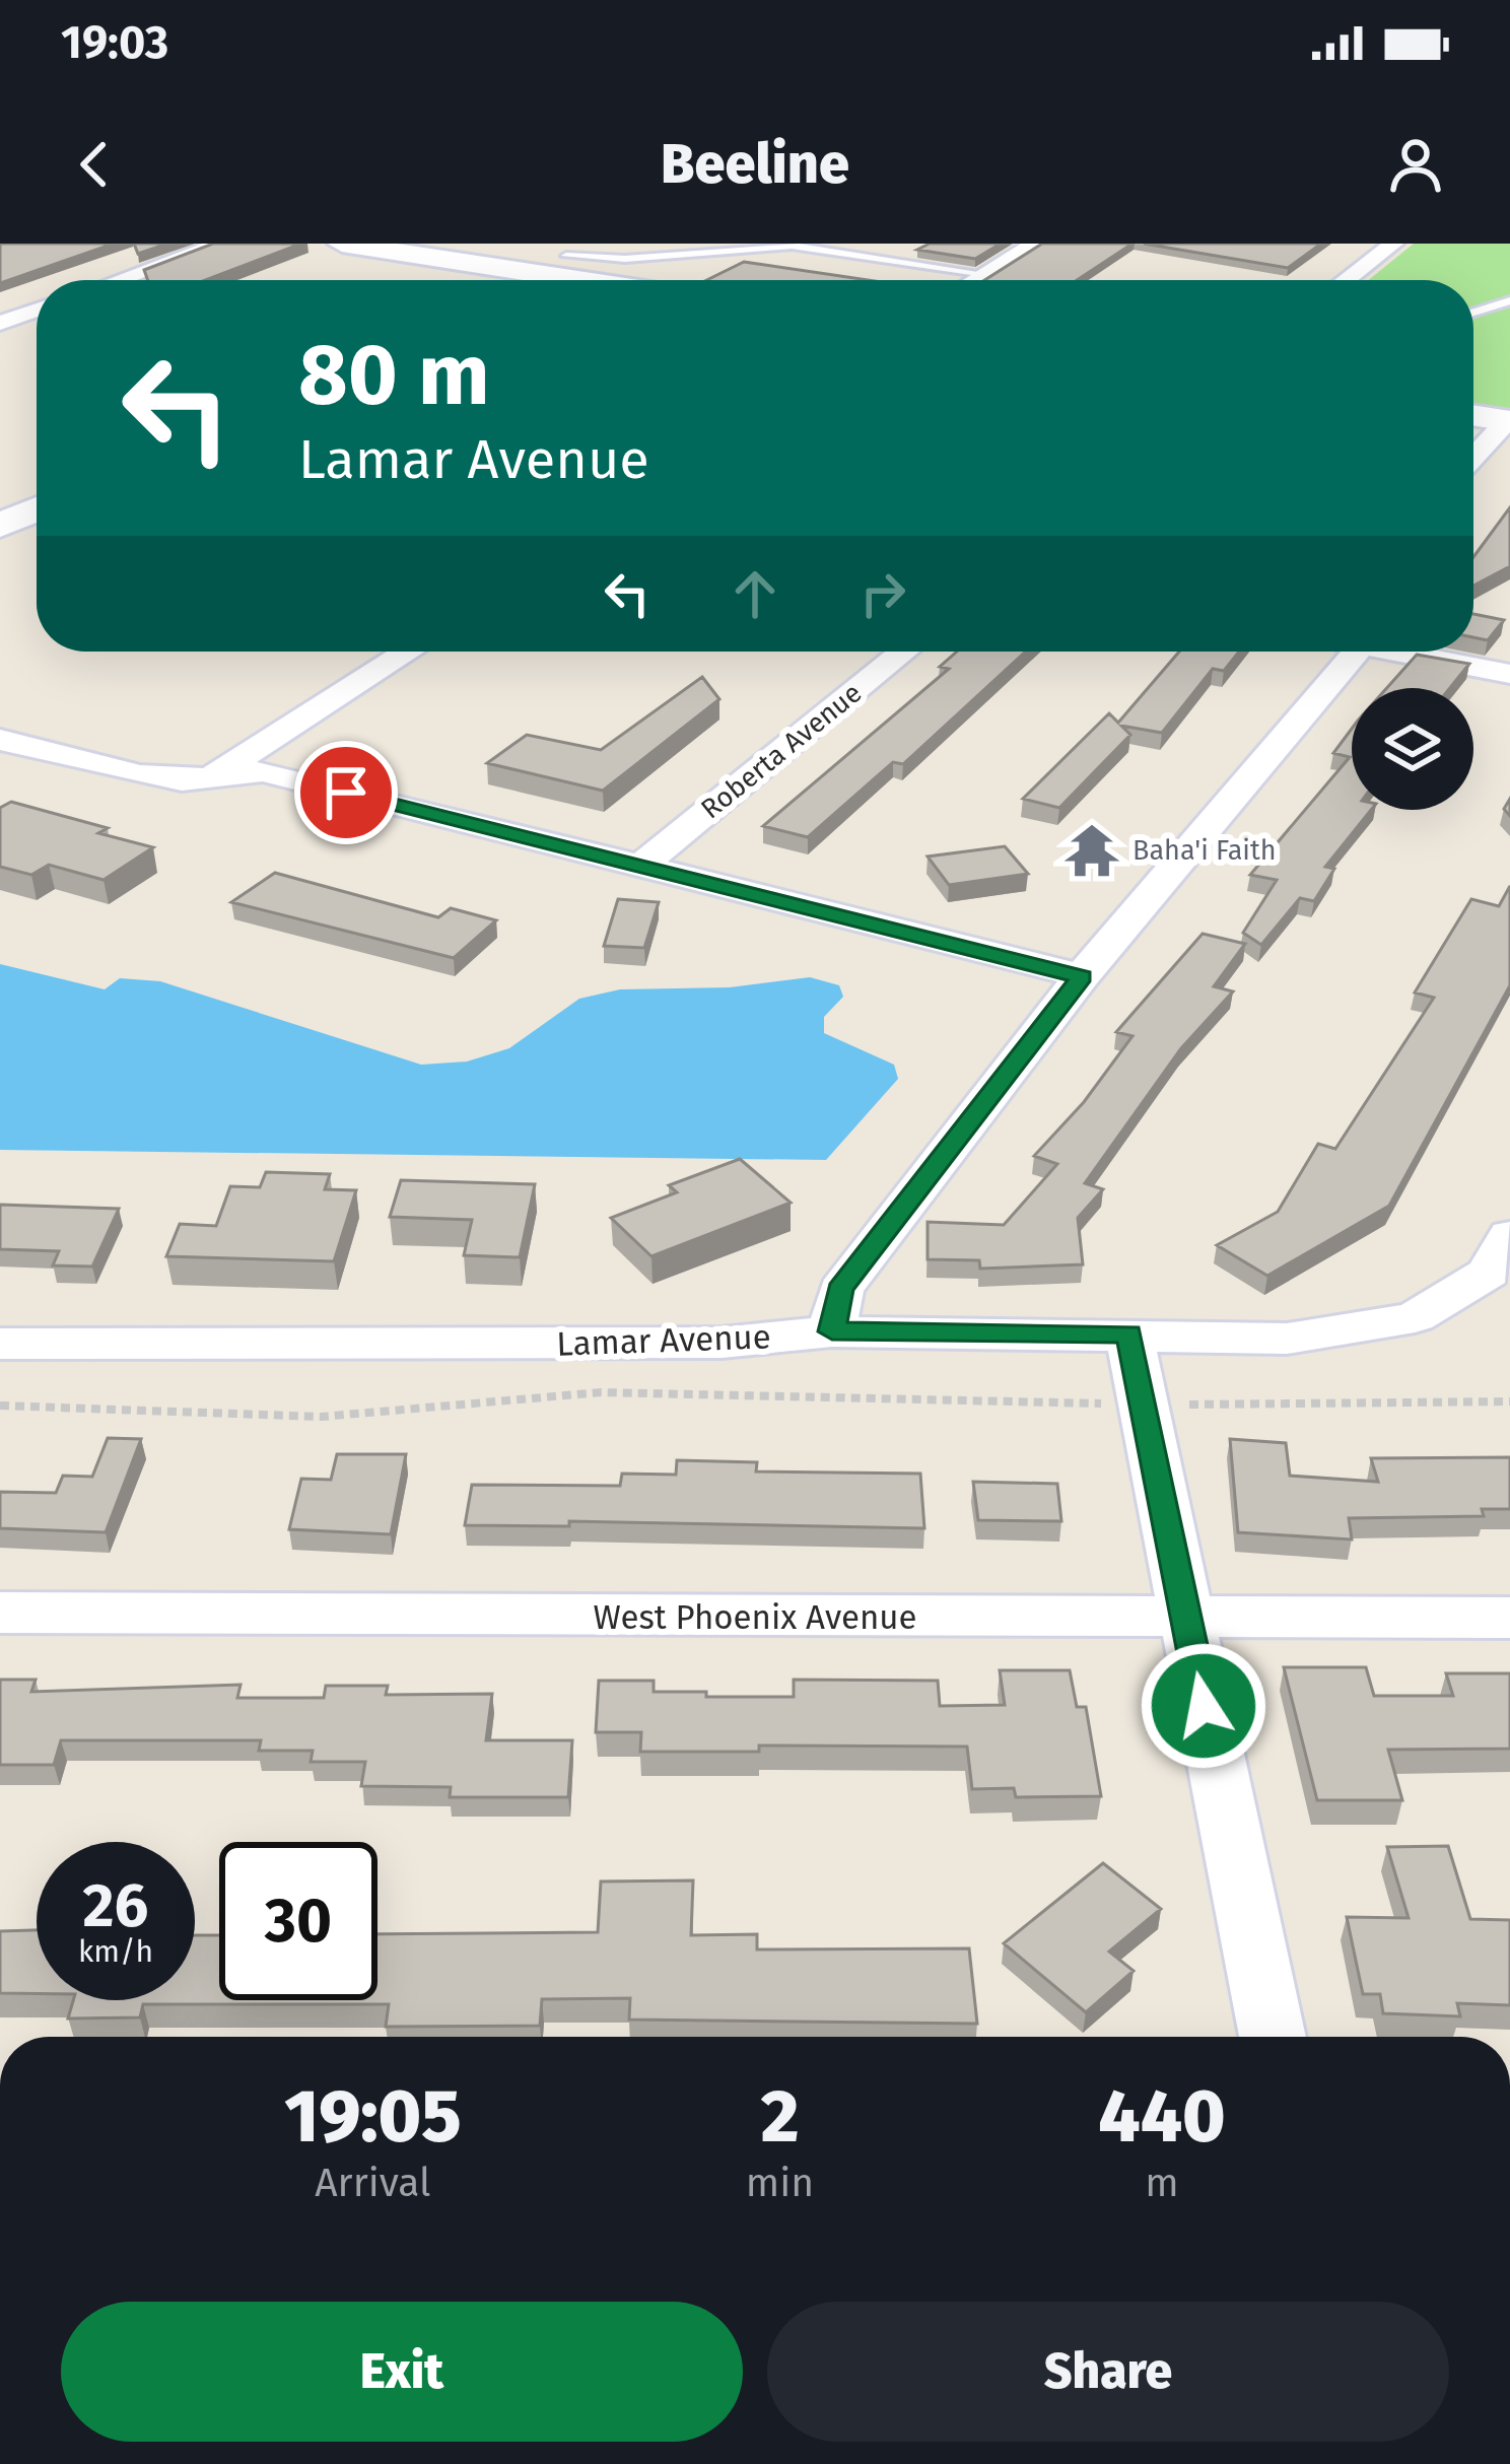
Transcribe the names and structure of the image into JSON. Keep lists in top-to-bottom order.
{
  "streets": {
    "street": ["Roberta Avenue", "Lamar Avenue", "West Phoenix Avenue"]
  },
  "places": {
    "temple": ["Baha'i Faith"]
  },
  "page": {
    "status": "19:03",
    "header": "Beeline",
    "turn": ["80 m", "Lamar Avenue"],
    "speed": "26 km/h",
    "limit": "30",
    "eta": [
      "19:05",
      "Arrival",
      "2",
      "min",
      "440",
      "m"
    ],
    "buttons": ["Exit", "Share"]
  }
}
